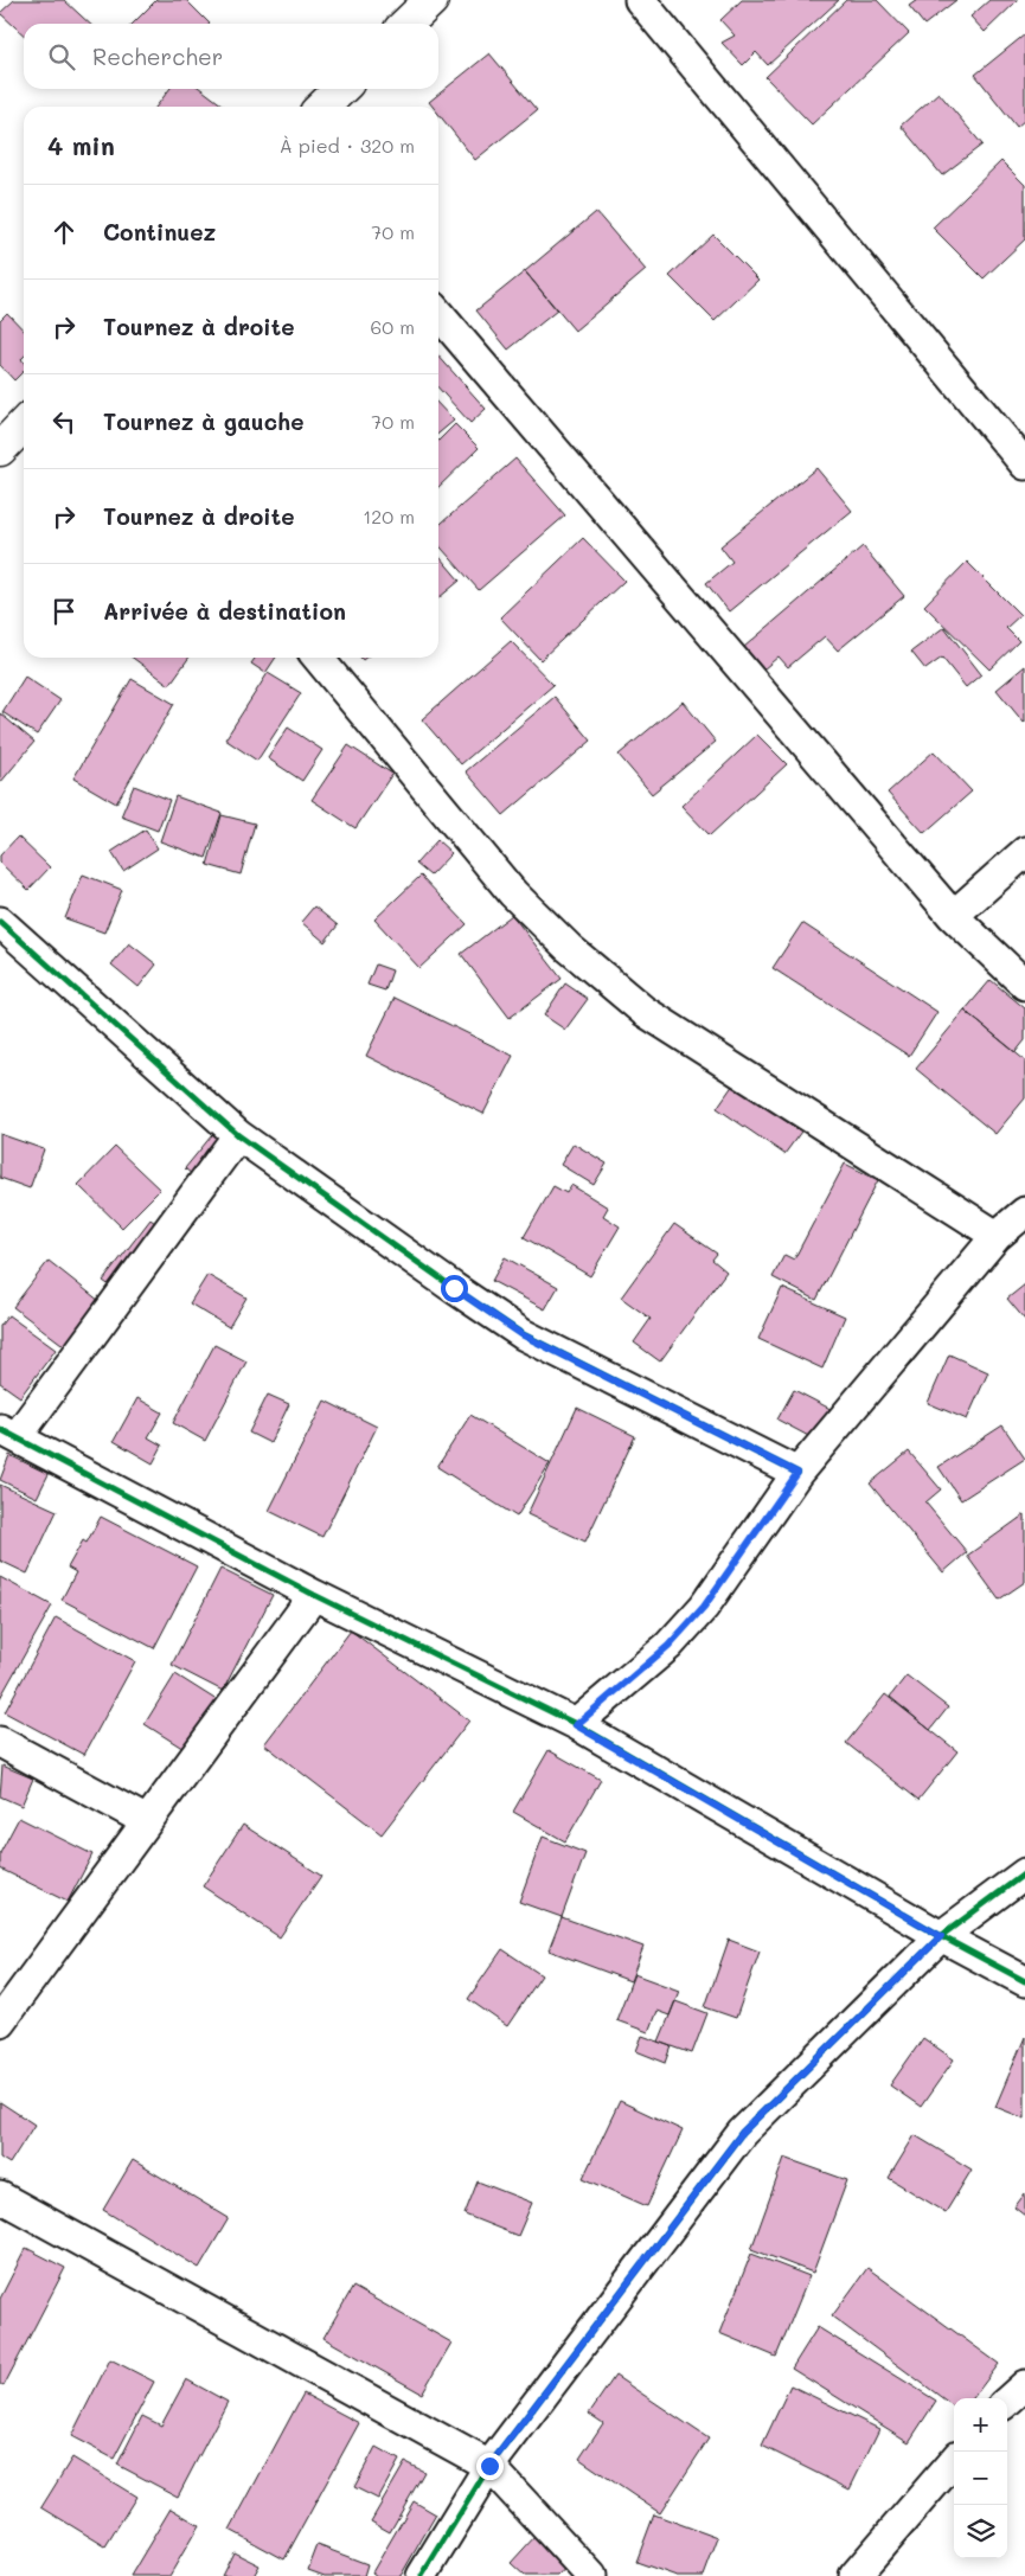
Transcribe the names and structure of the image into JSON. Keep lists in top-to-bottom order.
{
  "page": {
    "search": "Rechercher",
    "heading": ["4 min", "À pied · 320 m"],
    "list": [
      ["Continuez", "70 m"],
      ["Tournez à droite", "60 m"],
      ["Tournez à gauche", "70 m"],
      ["Tournez à droite", "120 m"],
      "Arrivée à destination"
    ],
    "map_buttons": ["+", "−"]
  }
}
